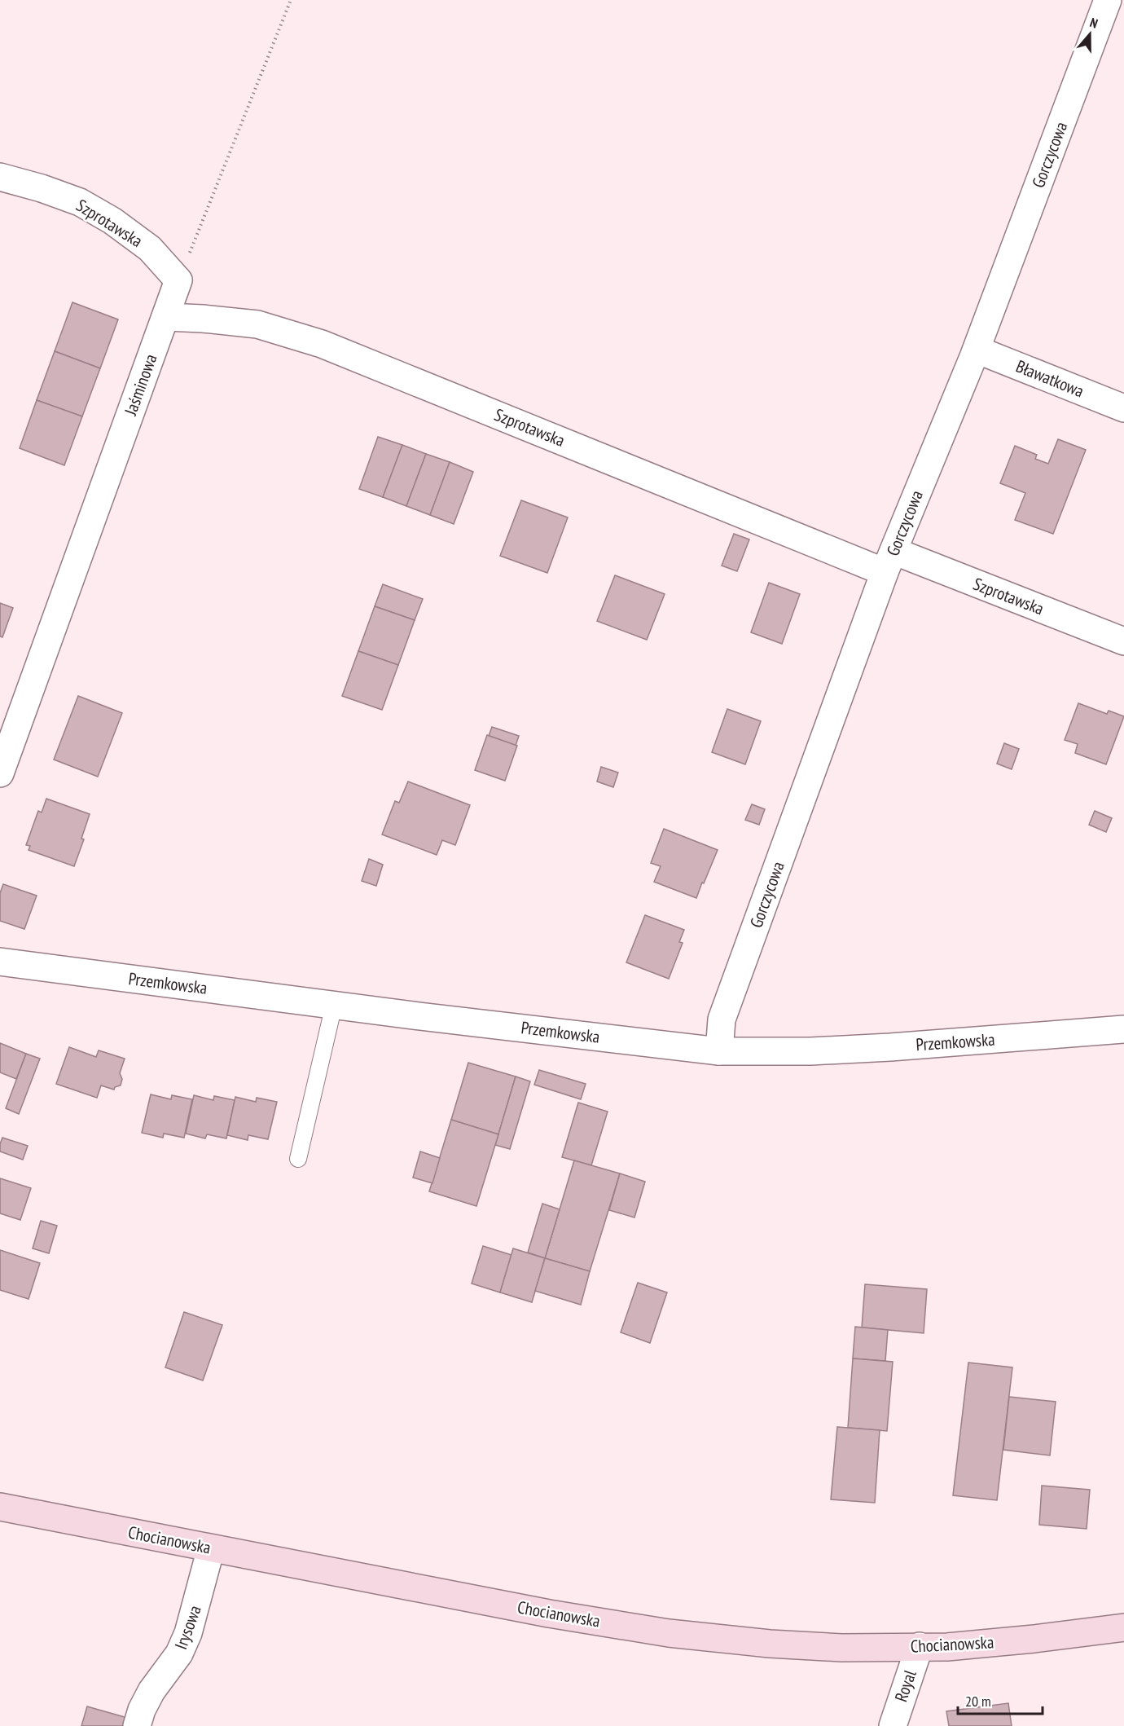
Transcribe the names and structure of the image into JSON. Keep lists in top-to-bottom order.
{
  "streets": {
    "street": [
      "Gorczycowa",
      "Szprotawska",
      "Bławatkowa",
      "Jaśminowa",
      "Przemkowska",
      "Chocianowska",
      "Irysowa",
      "Royal"
    ]
  },
  "crossings": [
    ["Gorczycowa", "Szprotawska"],
    ["Gorczycowa", "Bławatkowa"],
    ["Gorczycowa", "Przemkowska"],
    ["Szprotawska", "Jaśminowa"],
    ["Chocianowska", "Irysowa"],
    ["Chocianowska", "Royal"]
  ],
  "scale_bar": "20 m",
  "north": "top"
}
